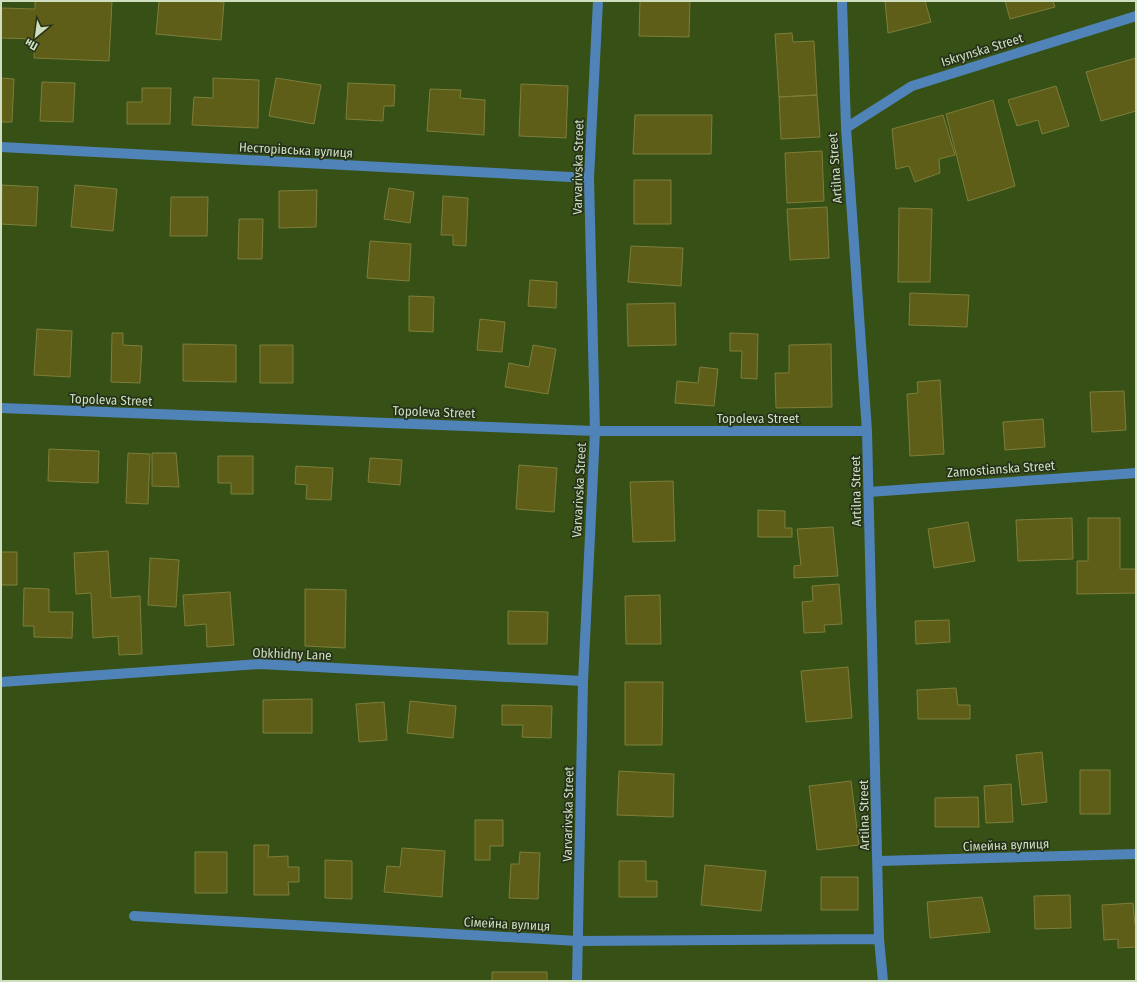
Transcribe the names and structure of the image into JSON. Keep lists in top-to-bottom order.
{
  "streets": {
    "street": [
      "Iskrynska Street",
      "Несторівська вулиця",
      "Varvarivska Street",
      "Artilna Street",
      "Topoleva Street",
      "Zamostianska Street",
      "Obkhidny Lane",
      "Сімейна вулиця"
    ]
  },
  "crossings": [
    ["Iskrynska Street", "Artilna Street"],
    ["Несторівська вулиця", "Varvarivska Street"],
    ["Varvarivska Street", "Topoleva Street"],
    ["Varvarivska Street", "Obkhidny Lane"],
    ["Varvarivska Street", "Сімейна вулиця"],
    ["Artilna Street", "Topoleva Street"],
    ["Artilna Street", "Zamostianska Street"],
    ["Artilna Street", "Сімейна вулиця"]
  ],
  "north": "bottom left"
}
